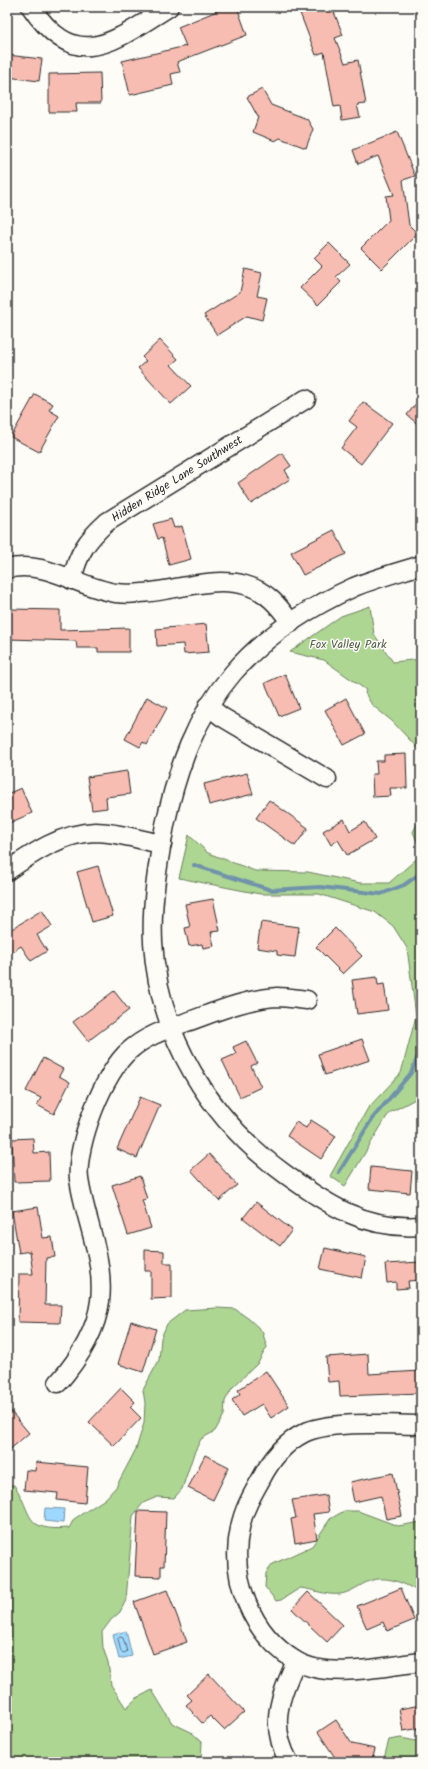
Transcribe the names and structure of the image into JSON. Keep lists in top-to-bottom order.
{
  "streets": {
    "street": ["Hidden Ridge Lane Southwest"]
  },
  "parks": ["Fox Valley Park"]
}
